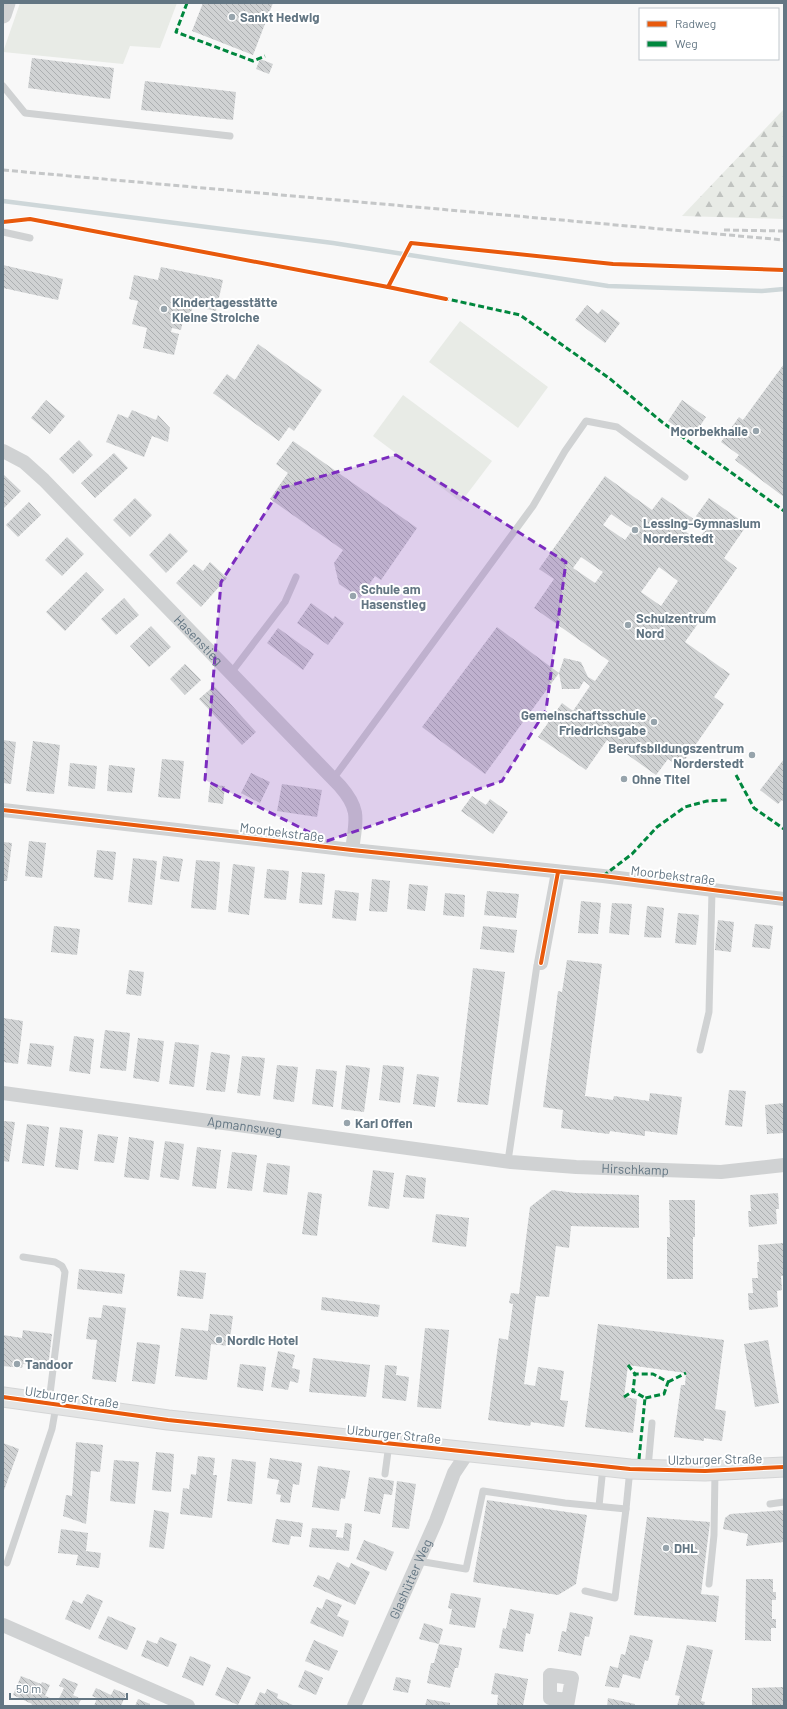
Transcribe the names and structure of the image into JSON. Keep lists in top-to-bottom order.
{
  "streets": {
    "main road": ["Ulzburger Straße"],
    "street": [
      "Hasenstieg",
      "Moorbekstraße",
      "Apmannsweg",
      "Hirschkamp",
      "Glashütter Weg"
    ]
  },
  "crossings": [
    ["Hasenstieg", "Moorbekstraße"],
    ["Apmannsweg", "Hirschkamp"],
    ["Ulzburger Straße", "Glashütter Weg"]
  ],
  "places": [
    "Sankt Hedwig",
    "Kindertagesstätte Kleine Strolche",
    "Moorbekhalle",
    "Lessing-Gymnasium Norderstedt",
    "Schule am Hasenstieg",
    "Schulzentrum Nord",
    "Gemeinschaftsschule Friedrichsgabe",
    "Berufsbildungszentrum Norderstedt",
    "Ohne Titel",
    "Karl Offen",
    "Nordic Hotel",
    "Tandoor",
    "DHL"
  ],
  "legend": ["Radweg", "Weg"],
  "scale_bar": "50 m"
}
